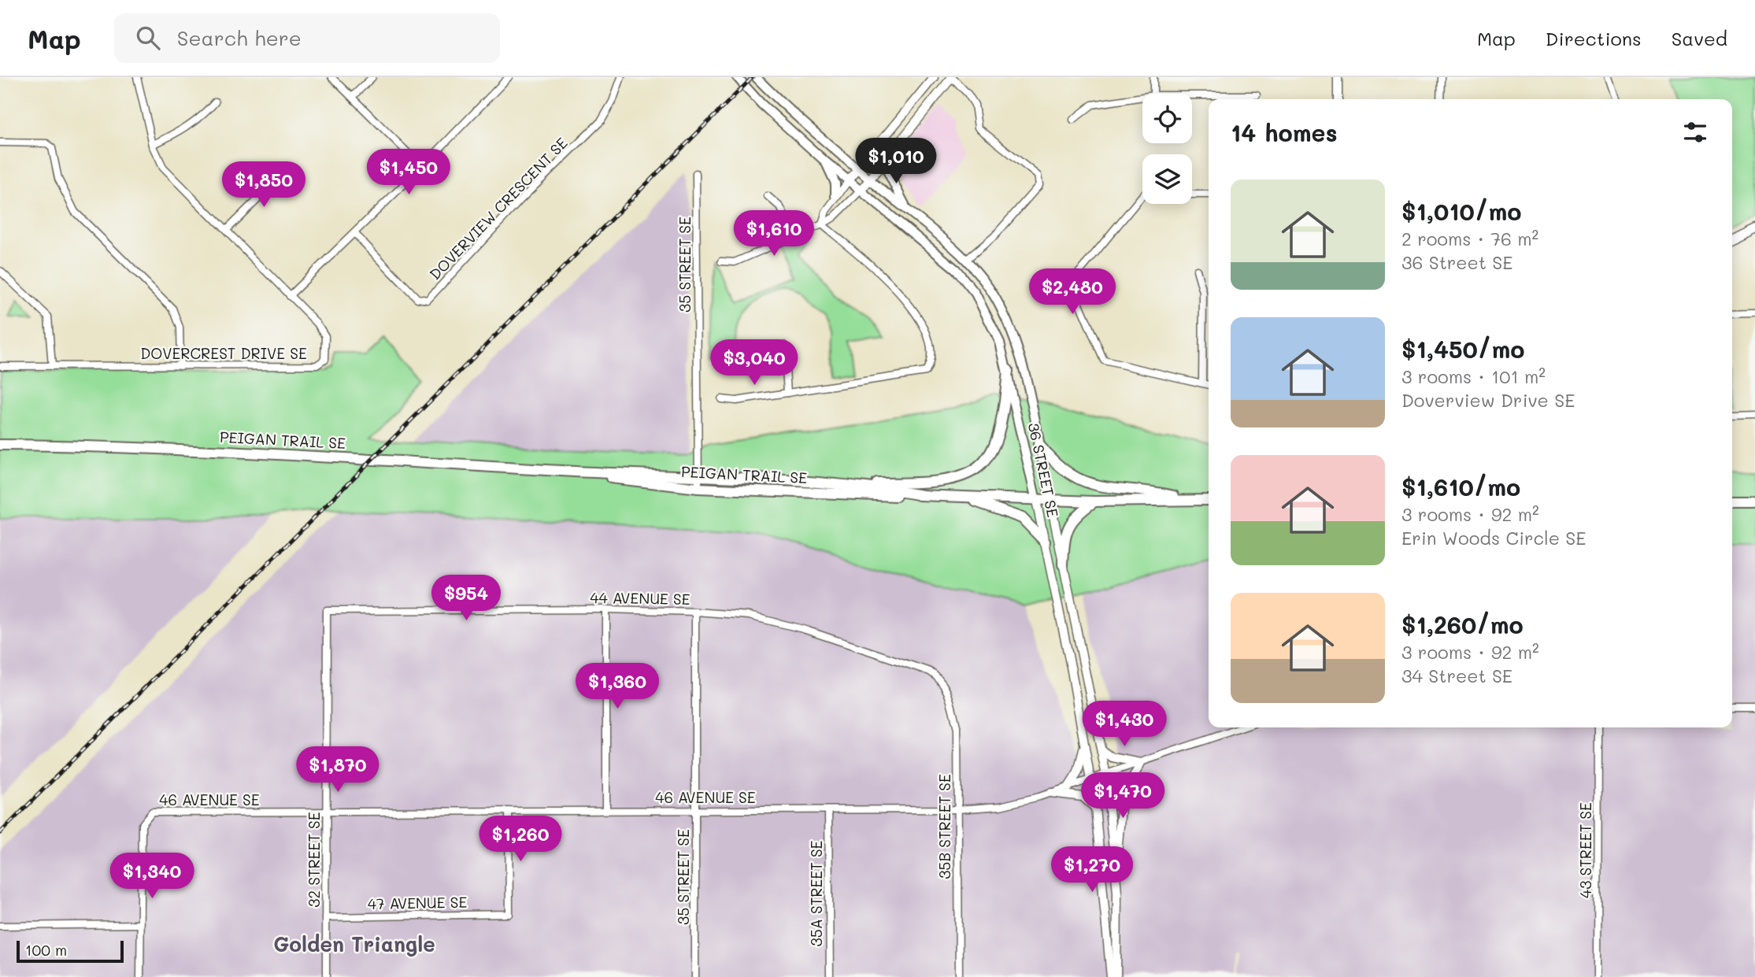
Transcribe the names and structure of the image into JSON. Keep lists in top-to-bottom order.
{
  "streets": {
    "main road": ["PEIGAN TRAIL SE", "36 STREET SE"],
    "street": [
      "DOVERVIEW CRESCENT SE",
      "35 STREET SE",
      "DOVERCREST DRIVE SE",
      "44 AVENUE SE",
      "46 AVENUE SE",
      "35B STREET SE",
      "43 STREET SE",
      "32 STREET SE",
      "35A STREET SE",
      "47 AVENUE SE"
    ]
  },
  "crossings": [
    ["35 STREET SE", "PEIGAN TRAIL SE"],
    ["35 STREET SE", "44 AVENUE SE"],
    ["35 STREET SE", "46 AVENUE SE"],
    ["PEIGAN TRAIL SE", "36 STREET SE"],
    ["36 STREET SE", "46 AVENUE SE"],
    ["44 AVENUE SE", "35B STREET SE"],
    ["44 AVENUE SE", "32 STREET SE"],
    ["46 AVENUE SE", "35B STREET SE"],
    ["46 AVENUE SE", "32 STREET SE"],
    ["46 AVENUE SE", "35A STREET SE"],
    ["46 AVENUE SE", "47 AVENUE SE"],
    ["32 STREET SE", "47 AVENUE SE"]
  ],
  "districts": ["Golden Triangle"],
  "scale_bar": "100 m",
  "page": {
    "header": "Map",
    "search": "Search here",
    "nav": ["Map", "Directions", "Saved"],
    "heading": "14 homes",
    "price": [
      "$1,010",
      "$1,450",
      "$1,850",
      "$1,610",
      "$2,480",
      "$3,040",
      "$954",
      "$1,360",
      "$1,430",
      "$1,870",
      "$1,470",
      "$1,260",
      "$1,270",
      "$1,340"
    ],
    "list": [
      {
        "name": "$1,010/mo",
        "note": "2 rooms · 76 m² · 36 Street SE"
      },
      {
        "name": "$1,450/mo",
        "note": "3 rooms · 101 m² · Doverview Drive SE"
      },
      {
        "name": "$1,610/mo",
        "note": "3 rooms · 92 m² · Erin Woods Circle SE"
      },
      {
        "name": "$1,260/mo",
        "note": "3 rooms · 92 m² · 34 Street SE"
      }
    ],
    "scale": "100 m"
  }
}
